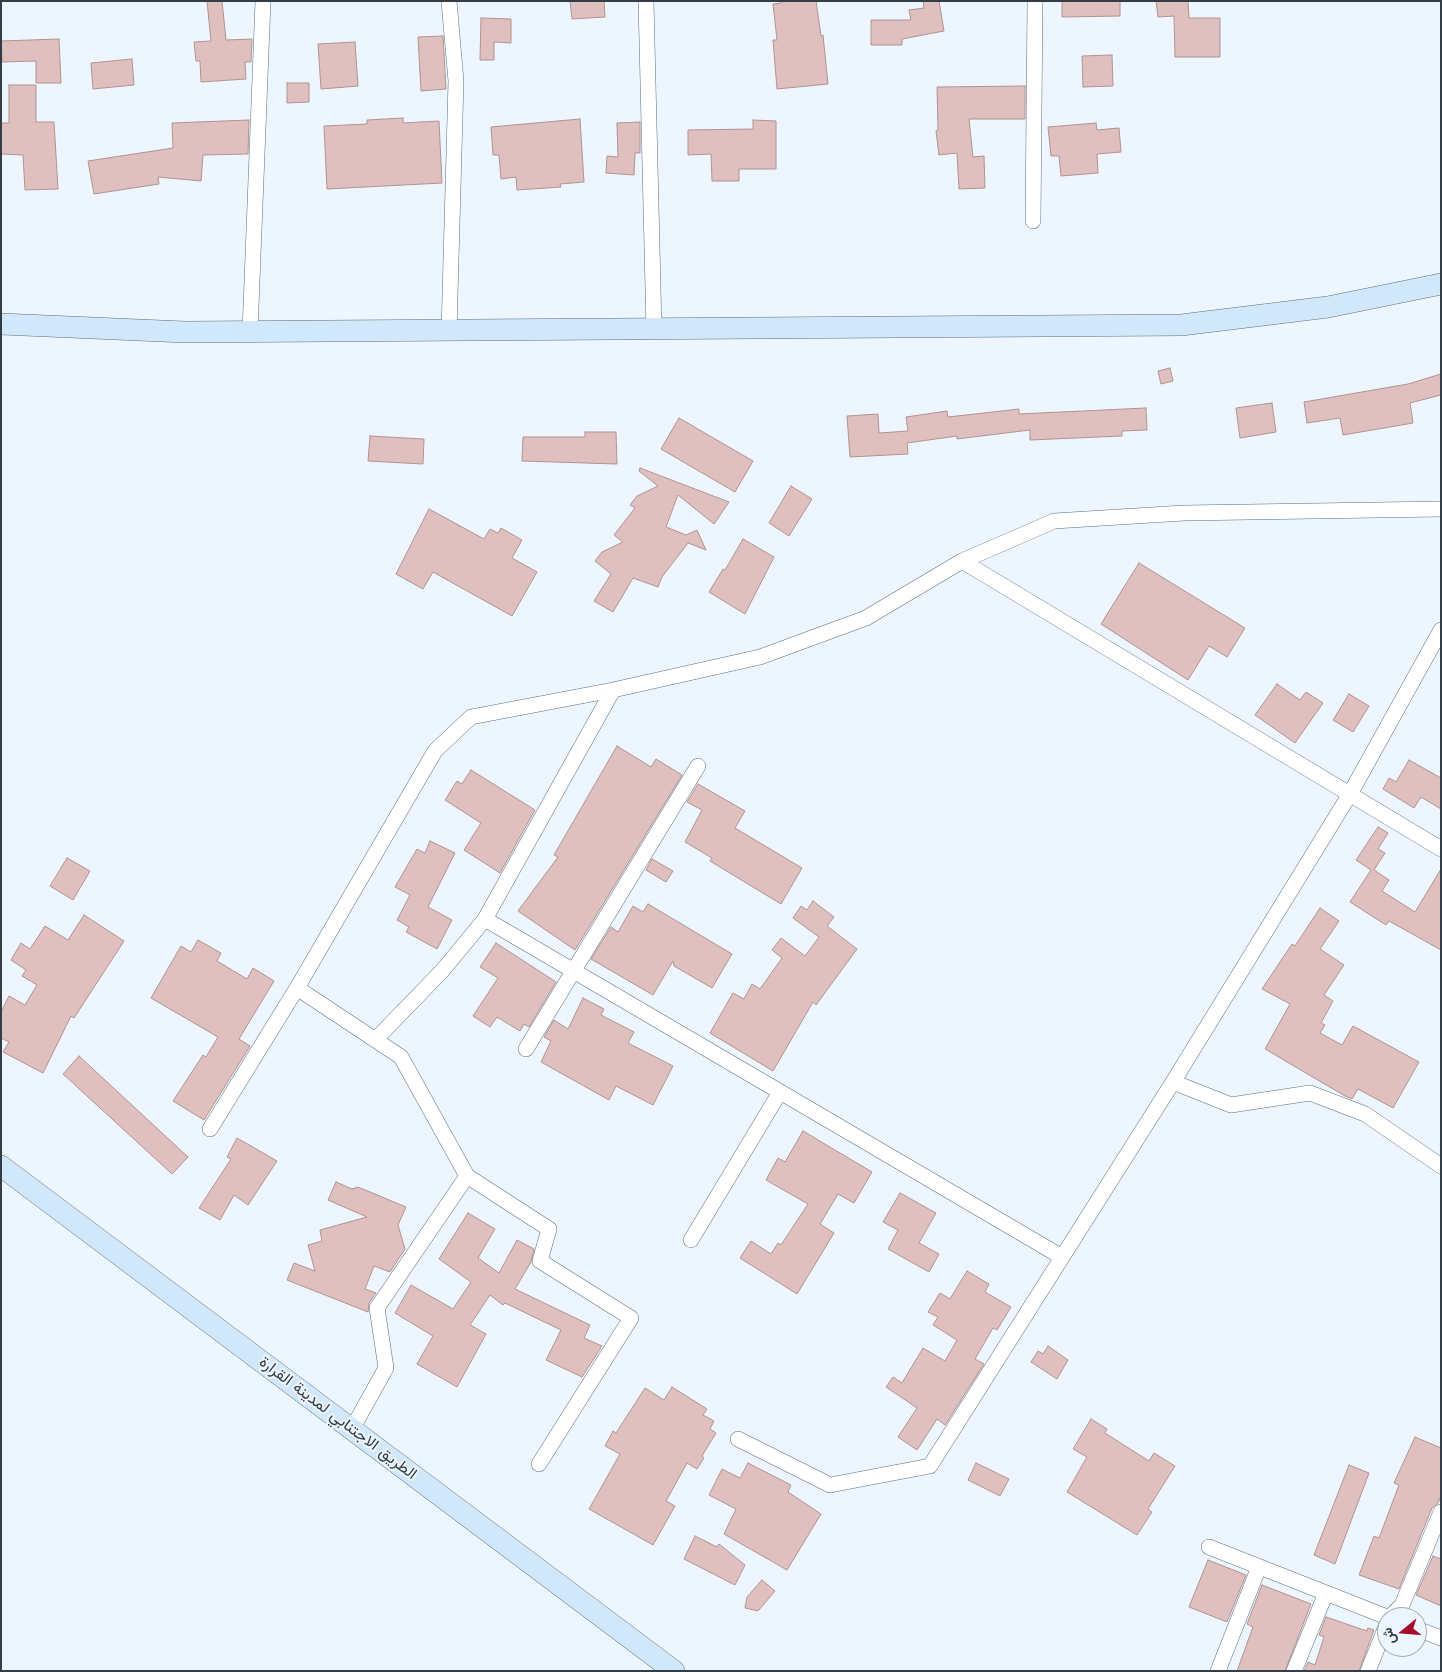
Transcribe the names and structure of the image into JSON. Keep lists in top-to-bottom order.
{
  "streets": {
    "main road": ["الطريق الاجتنابي لمدينة القرارة"]
  },
  "north": "left"
}
